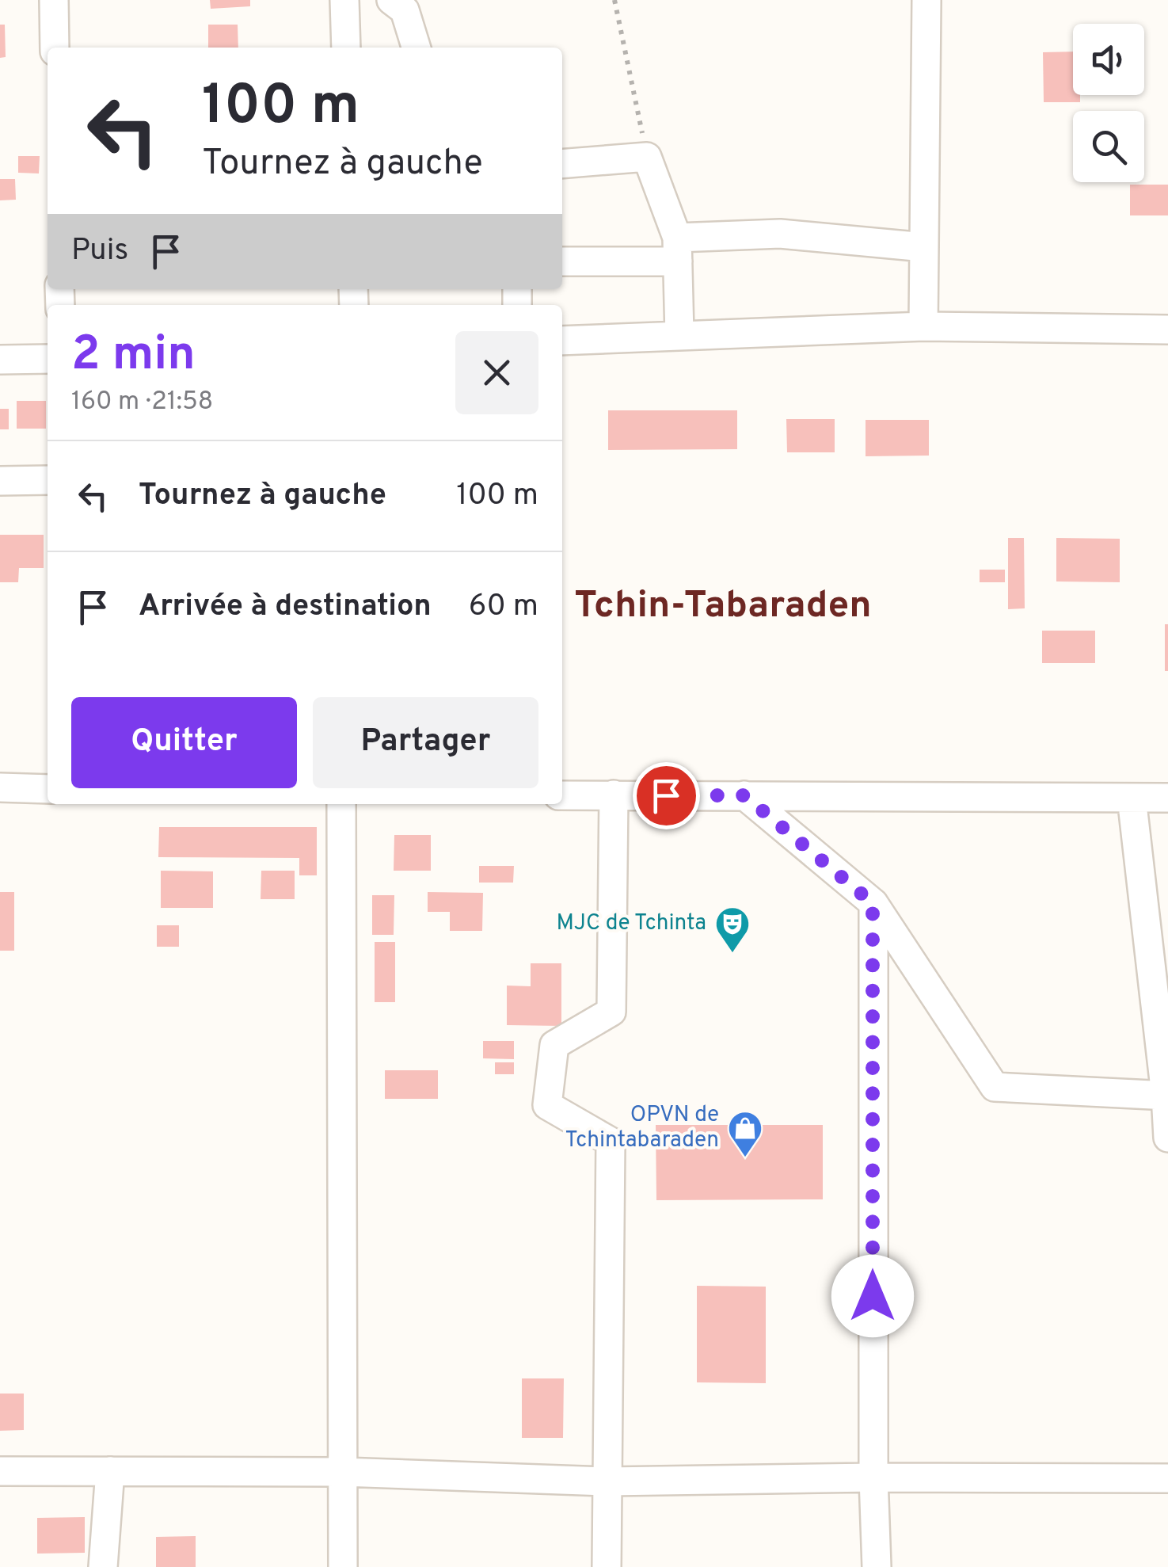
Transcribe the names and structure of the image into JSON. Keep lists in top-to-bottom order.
{
  "districts": ["Tchin-Tabaraden"],
  "places": {
    "theatre": ["MJC de Tchinta"],
    "shop": ["OPVN de Tchintabaraden"]
  },
  "page": {
    "turn": ["100 m", "Tournez à gauche"],
    "then": "Puis",
    "heading": ["2 min", "160 m · 21:58"],
    "list": [
      {
        "name": "Tournez à gauche",
        "value": "100 m"
      },
      {
        "name": "Arrivée à destination",
        "value": "60 m"
      }
    ],
    "buttons": ["Quitter", "Partager"]
  }
}
